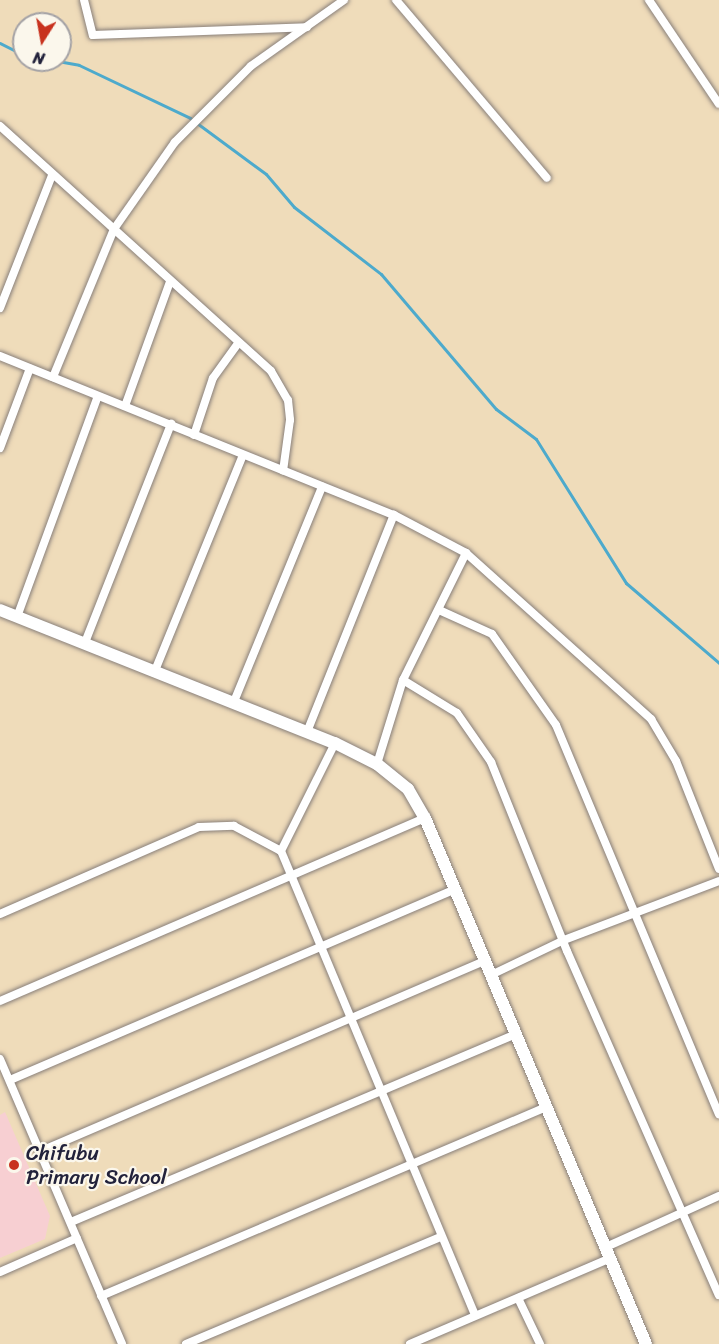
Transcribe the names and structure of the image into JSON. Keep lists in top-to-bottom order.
{
  "places": ["Chifubu Primary School"],
  "north": "bottom"
}
